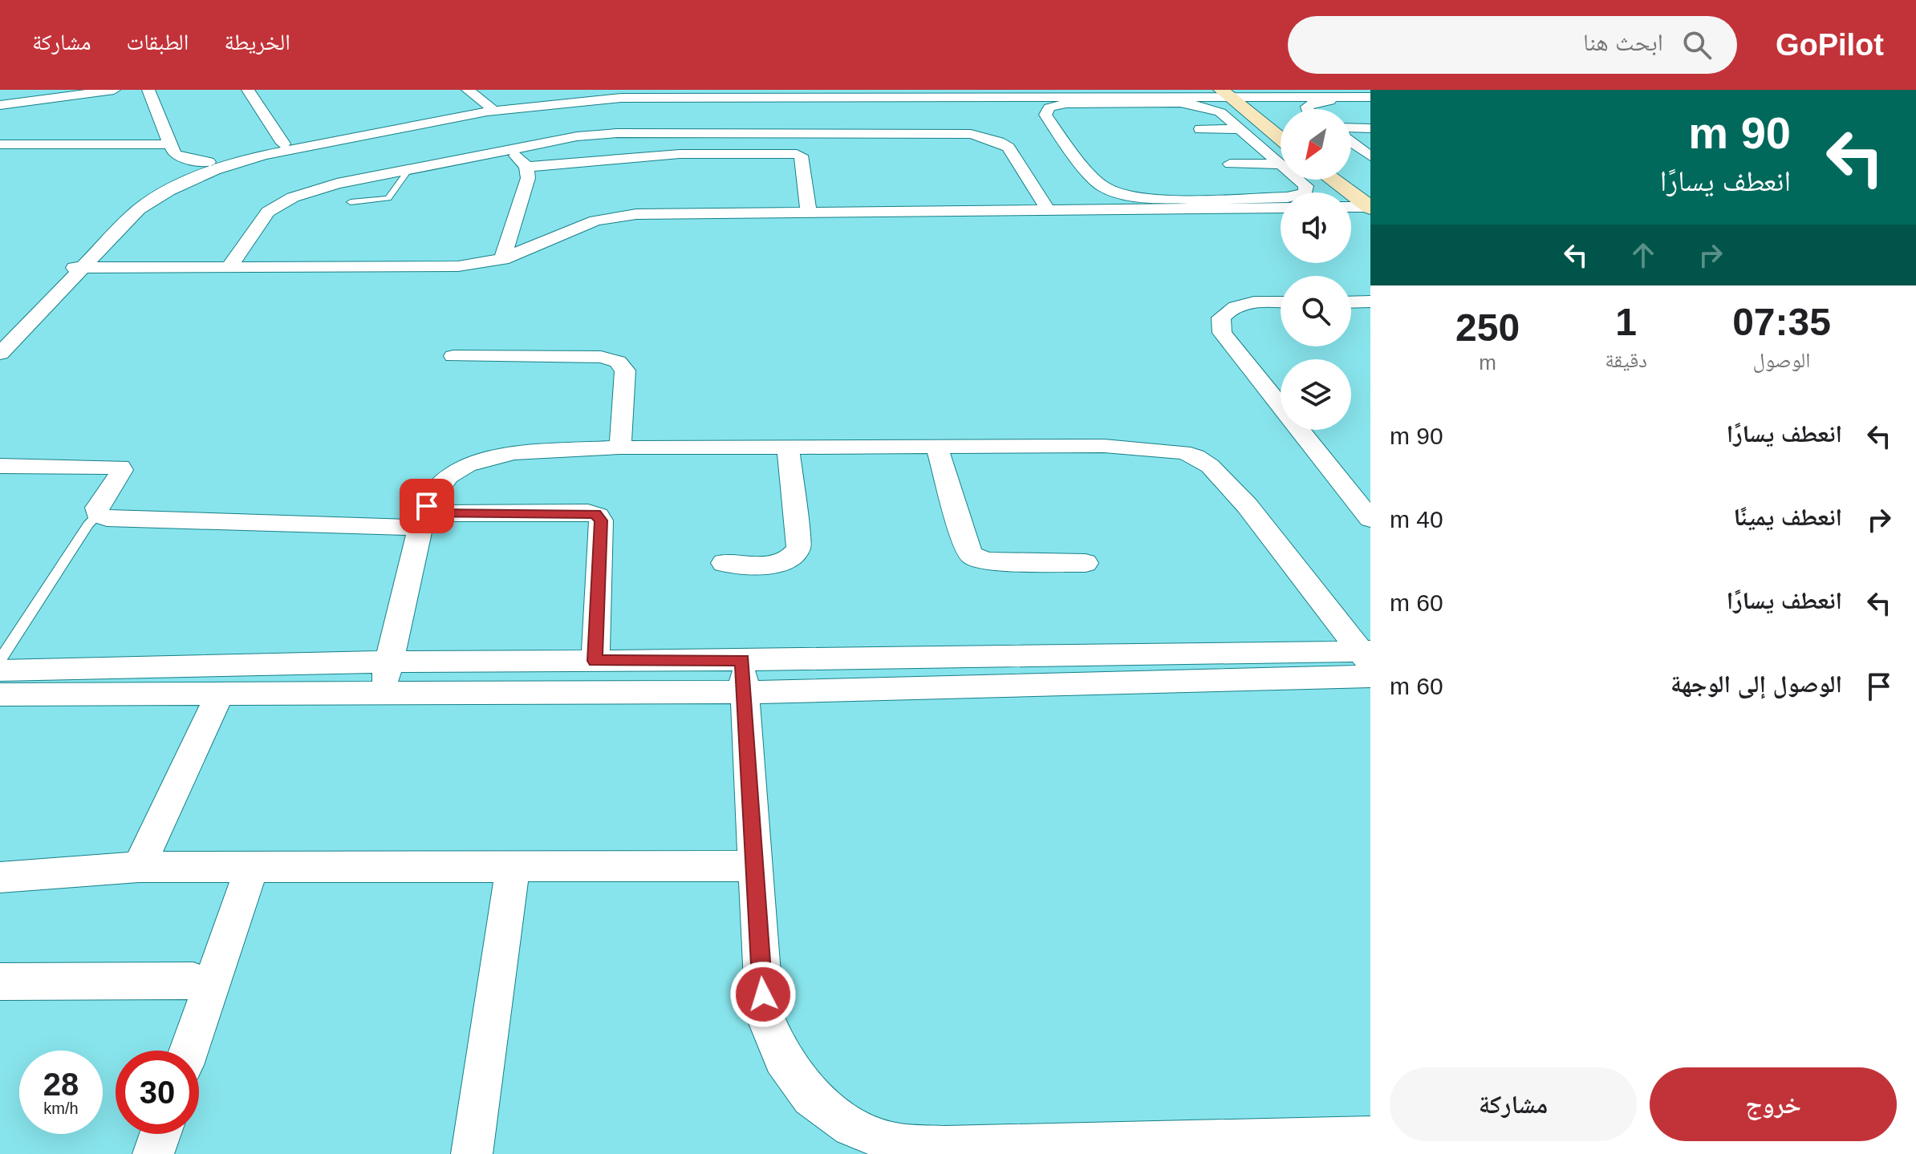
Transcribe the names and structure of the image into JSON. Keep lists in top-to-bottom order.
{
  "north": "bottom left",
  "page": {
    "header": "GoPilot",
    "search": "ابحث هنا",
    "nav": ["الخريطة", "الطبقات", "مشاركة"],
    "turn": ["90 m", "انعطف يسارًا"],
    "eta": [
      "07:35",
      "الوصول",
      "1",
      "دقيقة",
      "250",
      "m"
    ],
    "list": [
      {
        "name": "انعطف يسارًا",
        "value": "90 m"
      },
      {
        "name": "انعطف يمينًا",
        "value": "40 m"
      },
      {
        "name": "انعطف يسارًا",
        "value": "60 m"
      },
      {
        "name": "الوصول إلى الوجهة",
        "value": "60 m"
      }
    ],
    "speed": "28 km/h",
    "limit": "30",
    "buttons": ["خروج", "مشاركة"]
  }
}
